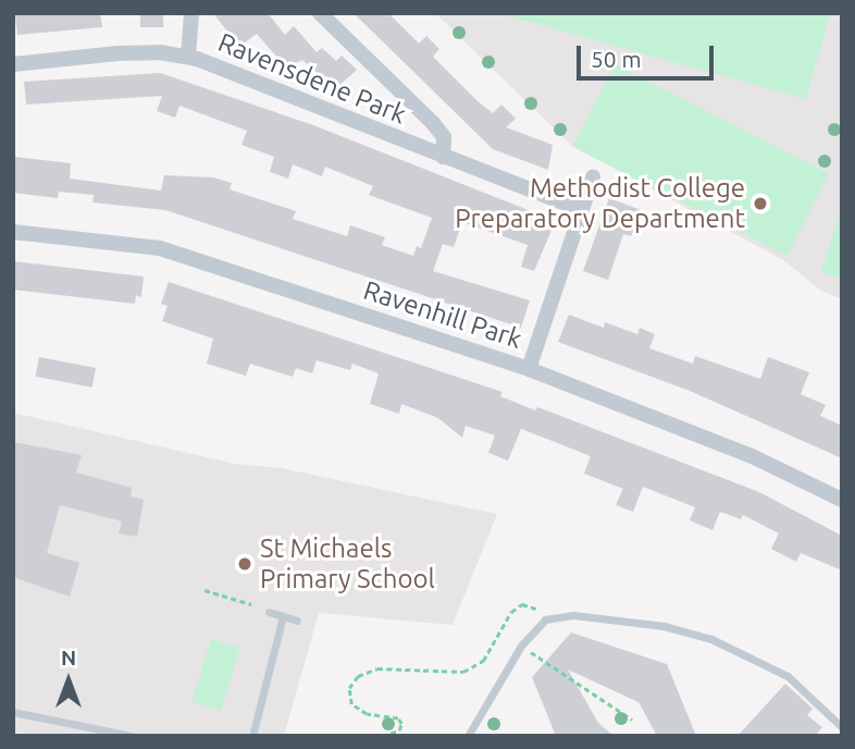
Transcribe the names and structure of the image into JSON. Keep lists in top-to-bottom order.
{
  "streets": {
    "street": ["Ravensdene Park", "Ravenhill Park"]
  },
  "places": ["Methodist College Preparatory Department", "St Michaels Primary School"],
  "scale_bar": "50 m",
  "north": "top"
}
